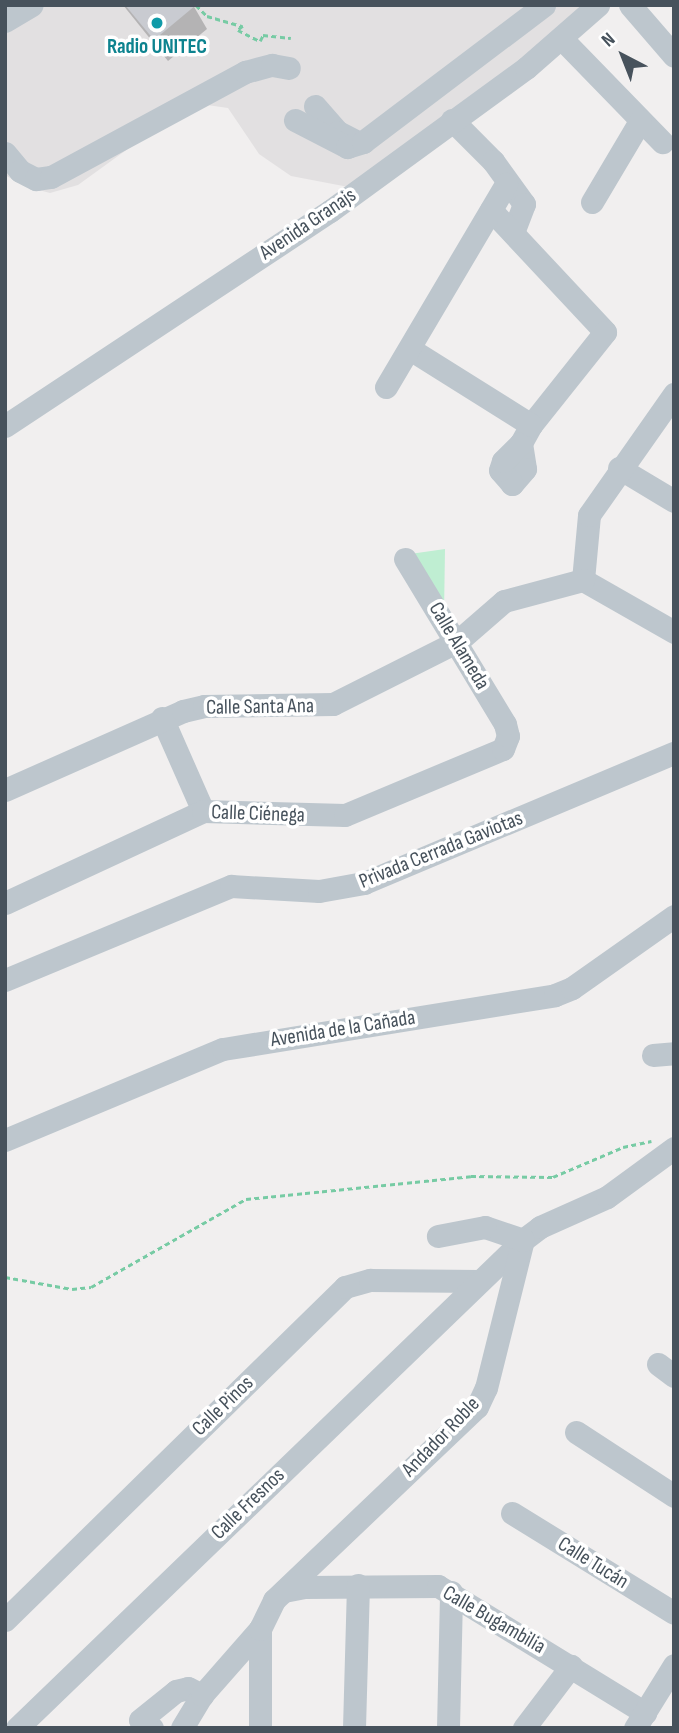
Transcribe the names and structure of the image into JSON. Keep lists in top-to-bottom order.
{
  "streets": {
    "street": [
      "Avenida Granajs",
      "Calle Alameda",
      "Calle Santa Ana",
      "Calle Ciénega",
      "Privada Cerrada Gaviotas",
      "Avenida de la Cañada",
      "Calle Pinos",
      "Andador Roble",
      "Calle Fresnos",
      "Calle Tucán",
      "Calle Bugambilia"
    ]
  },
  "crossings": [
    ["Calle Alameda", "Calle Santa Ana"],
    ["Calle Alameda", "Calle Ciénega"],
    ["Calle Pinos", "Calle Fresnos"],
    ["Andador Roble", "Calle Fresnos"],
    ["Andador Roble", "Calle Bugambilia"]
  ],
  "places": ["Radio UNITEC"],
  "north": "top left"
}
